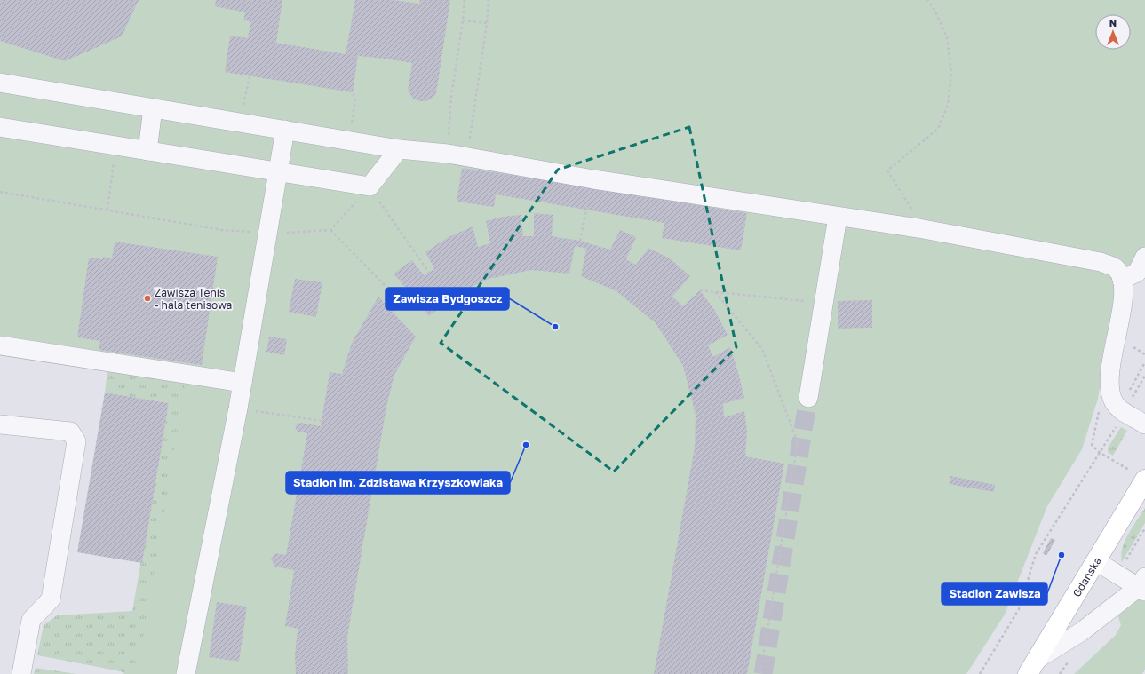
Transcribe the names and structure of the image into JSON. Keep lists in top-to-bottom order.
{
  "streets": {
    "main road": ["Gdańska"]
  },
  "places": [
    "Zawisza Tenis - hala tenisowa",
    "Zawisza Bydgoszcz",
    "Stadion im. Zdzisława Krzyszkowiaka",
    "Stadion Zawisza"
  ],
  "north": "top"
}
